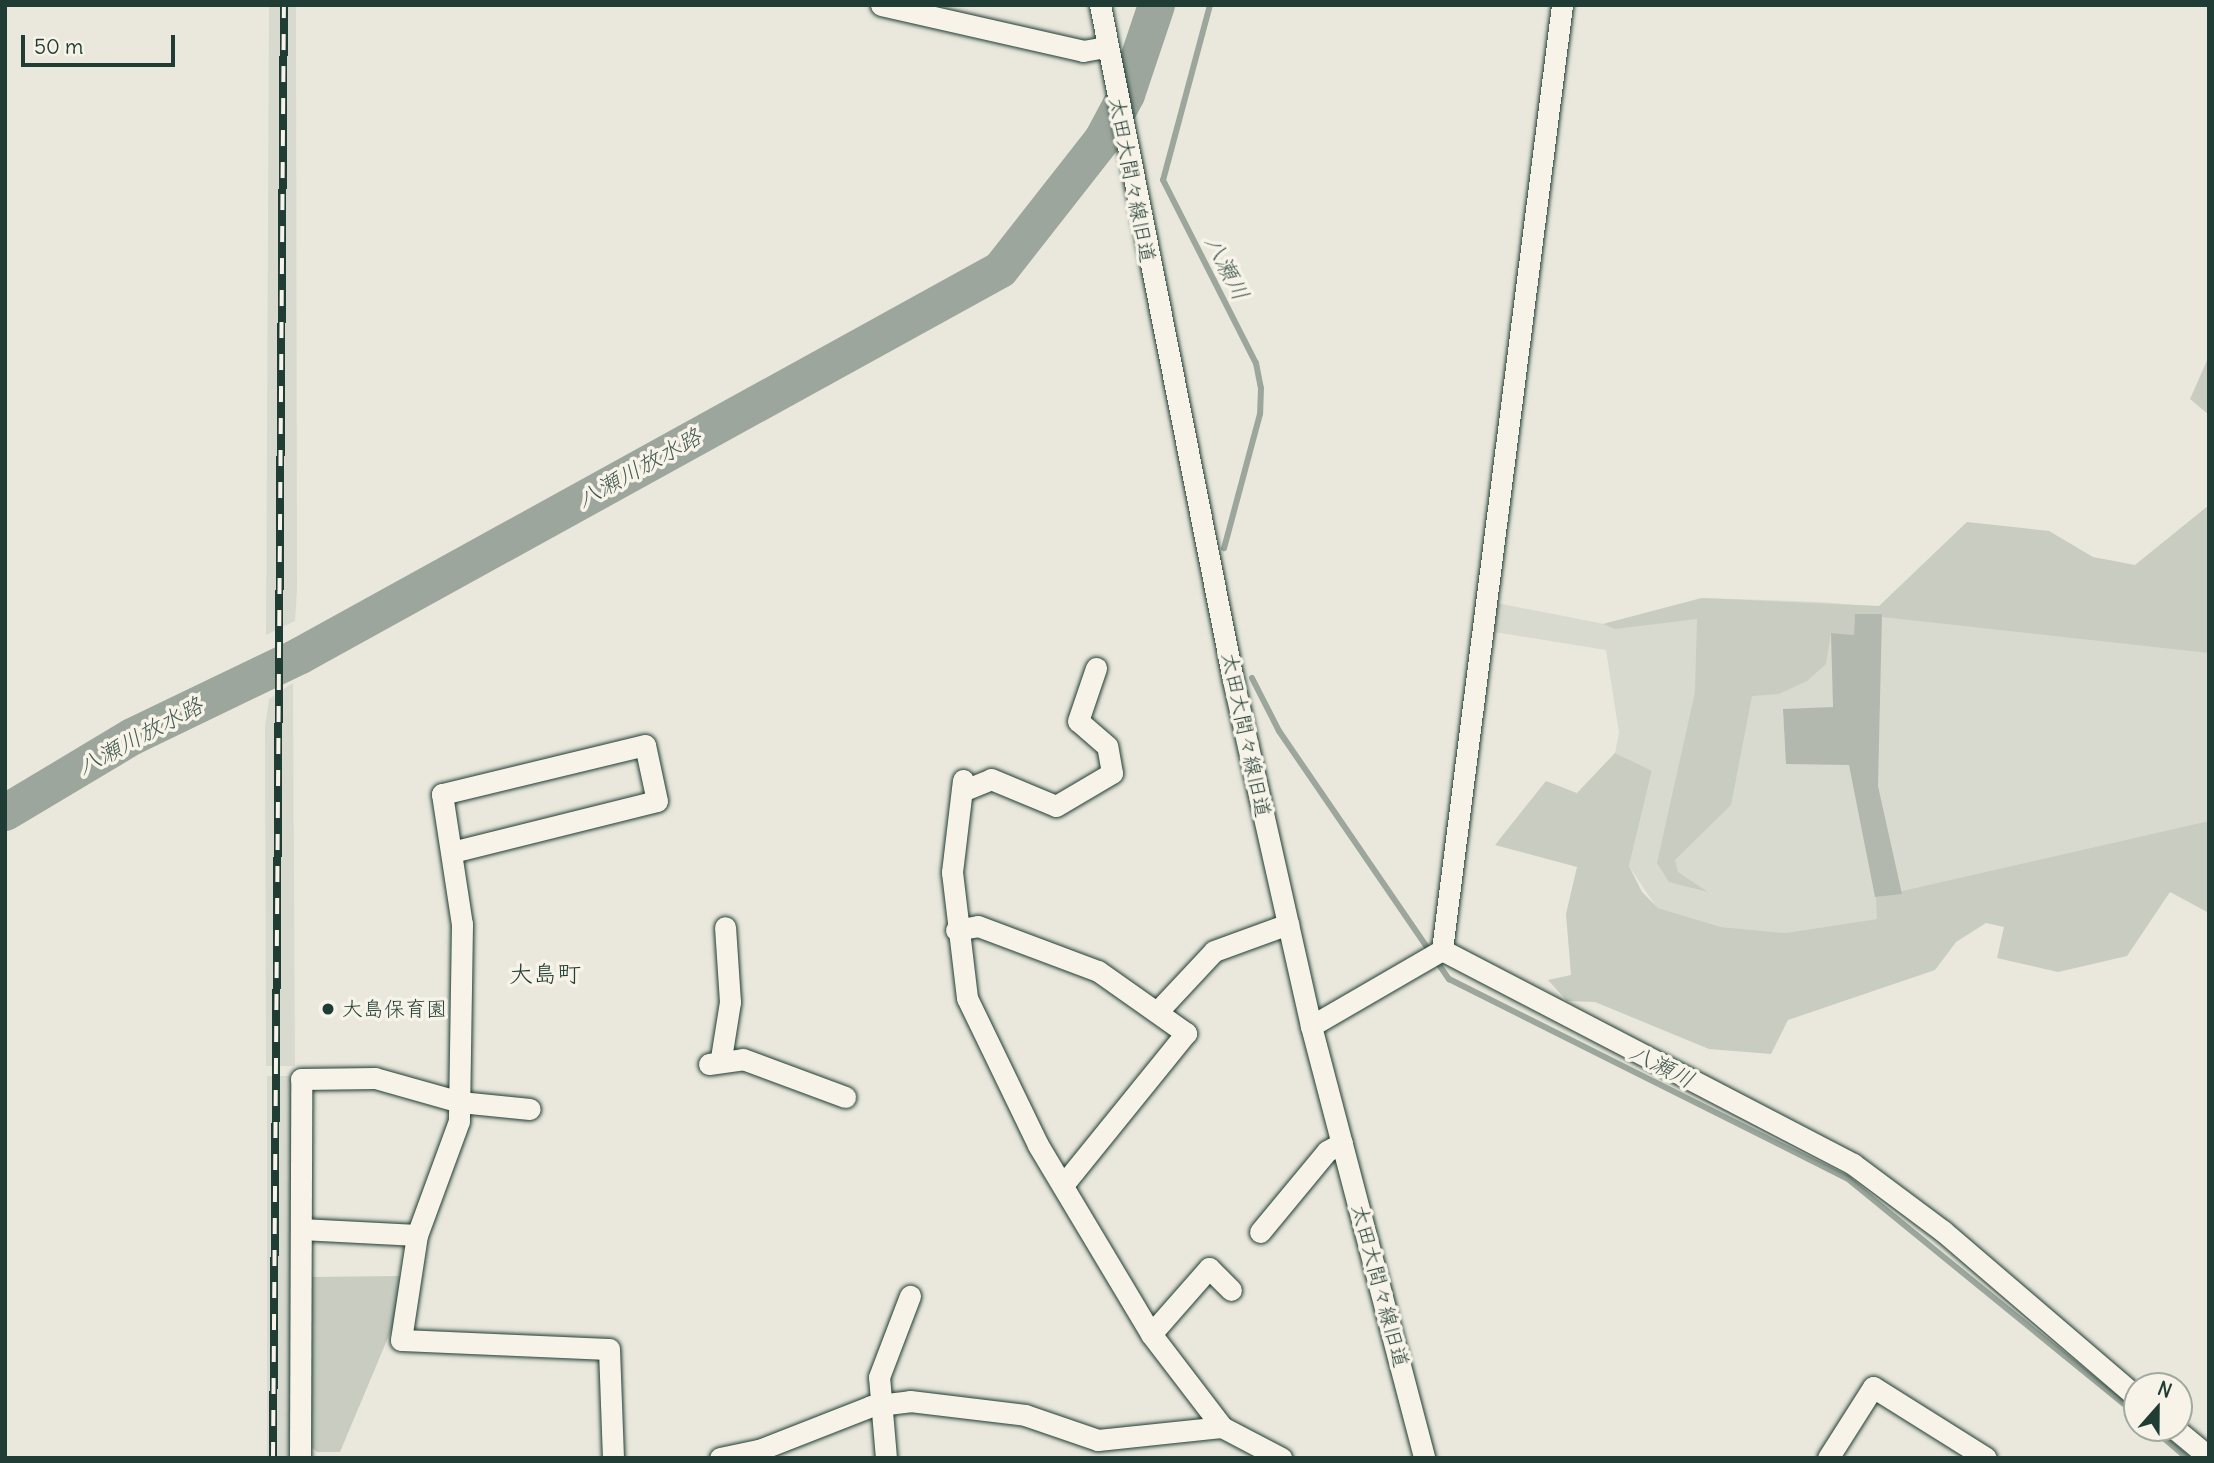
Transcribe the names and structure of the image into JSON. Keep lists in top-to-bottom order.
{
  "streets": {
    "street": ["太田大間々線旧道"]
  },
  "districts": ["大島町"],
  "water": ["八瀬川", "八瀬川放水路"],
  "places": ["大島保育園"],
  "scale_bar": "50 m",
  "north": "top"
}
